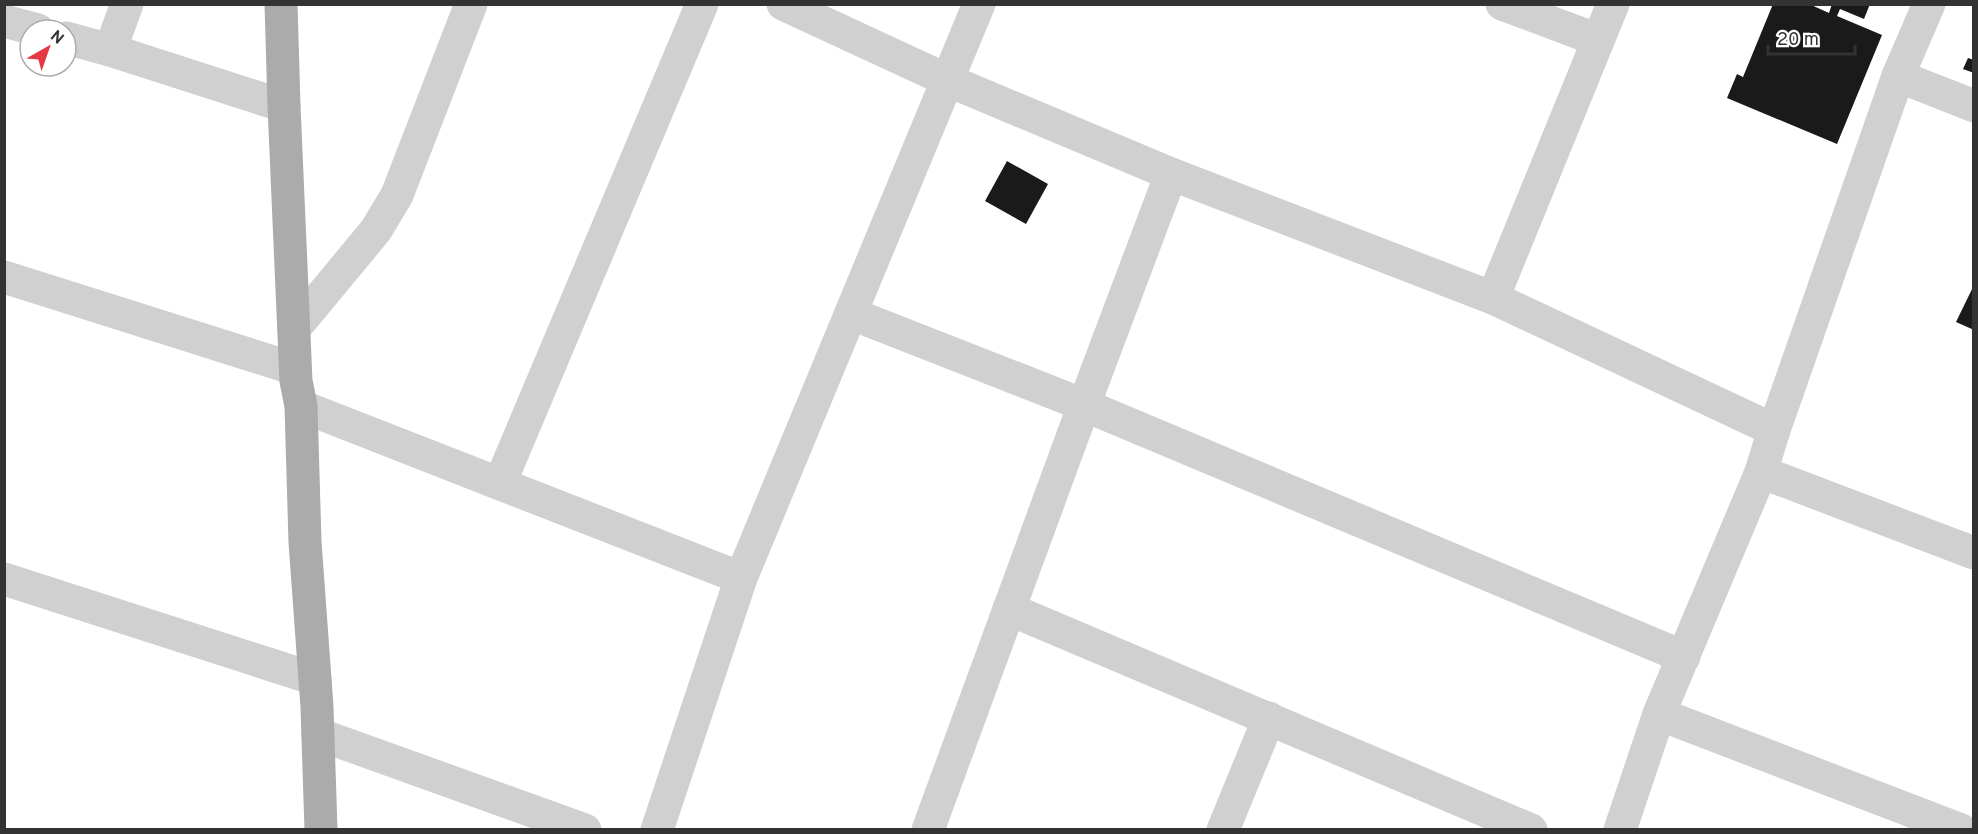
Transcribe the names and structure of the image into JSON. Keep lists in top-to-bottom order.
{
  "scale_bar": "20 m",
  "north": "top right"
}
